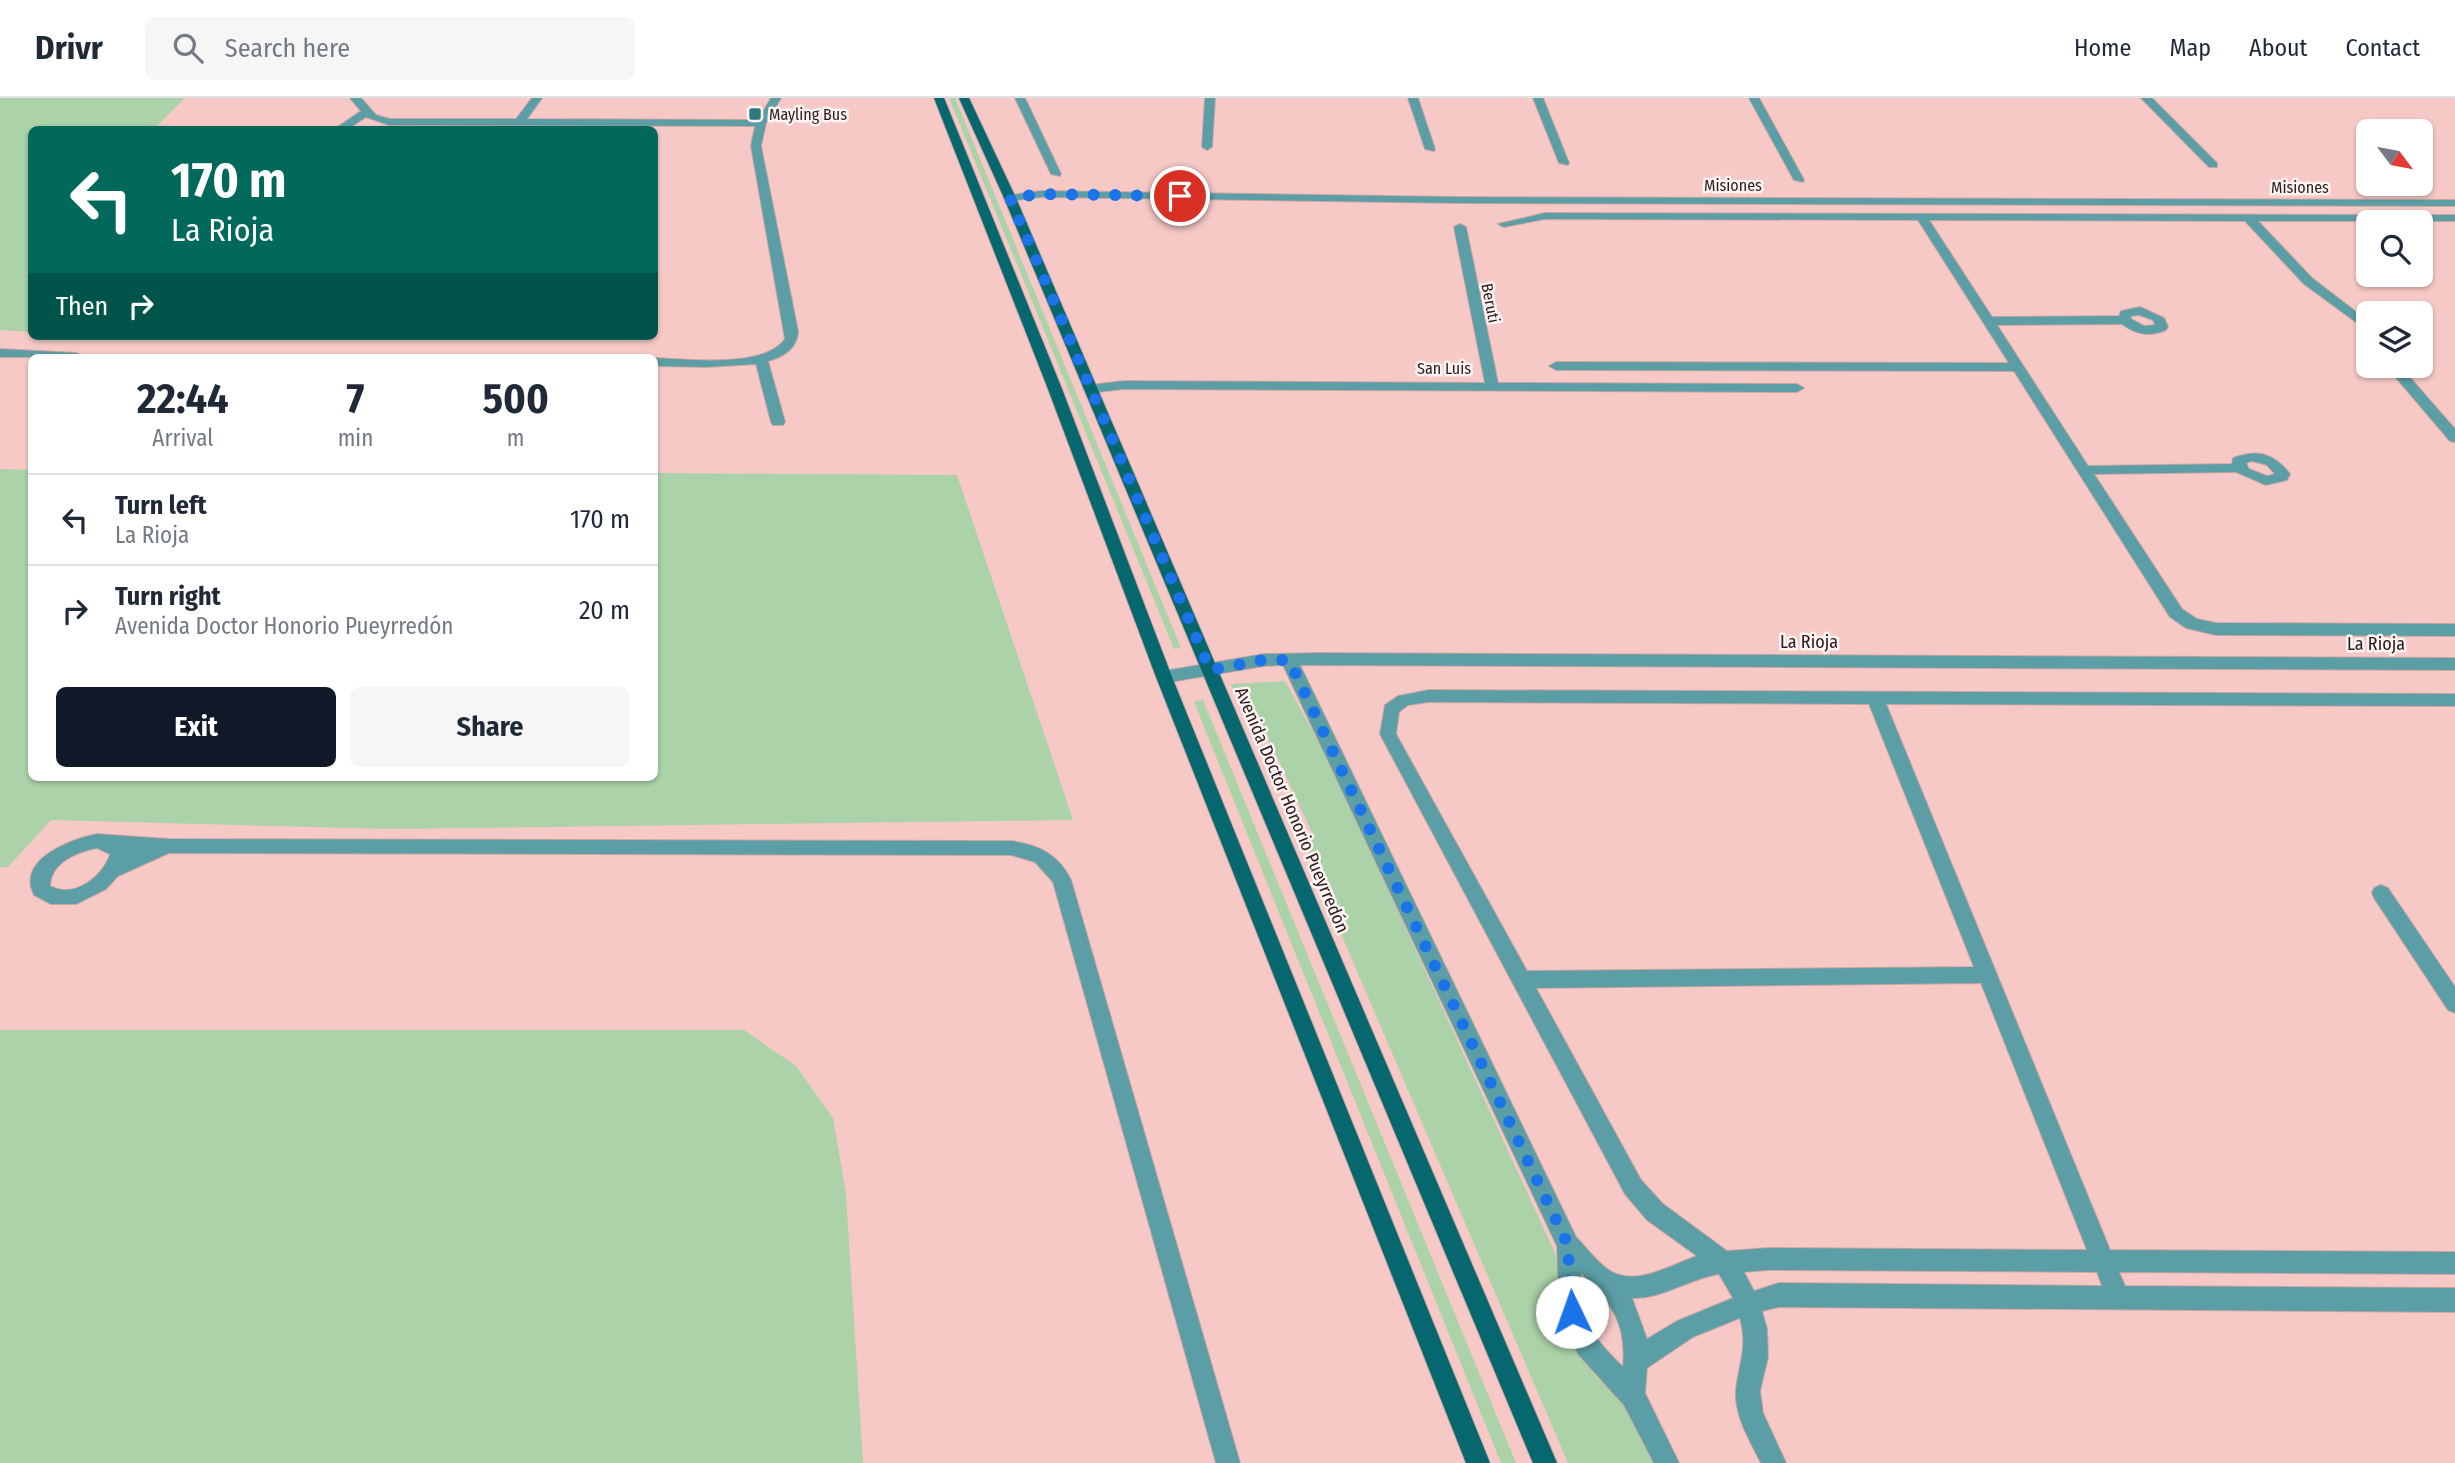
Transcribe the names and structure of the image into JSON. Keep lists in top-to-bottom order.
{
  "streets": {
    "main road": ["Avenida Doctor Honorio Pueyrredón"],
    "street": [
      "Misiones",
      "Beruti",
      "San Luis",
      "La Rioja"
    ]
  },
  "crossings": [
    ["Misiones", "Avenida Doctor Honorio Pueyrredón"],
    ["Beruti", "San Luis"],
    ["San Luis", "Avenida Doctor Honorio Pueyrredón"],
    ["La Rioja", "Avenida Doctor Honorio Pueyrredón"]
  ],
  "places": {
    "transit": ["Mayling Bus"]
  },
  "north": "bottom right",
  "page": {
    "header": "Drivr",
    "search": "Search here",
    "nav": [
      "Home",
      "Map",
      "About",
      "Contact"
    ],
    "turn": ["170 m", "La Rioja"],
    "then": "Then",
    "eta": [
      "22:44",
      "Arrival",
      "7",
      "min",
      "500",
      "m"
    ],
    "list": [
      {
        "name": "Turn left",
        "note": "La Rioja",
        "value": "170 m"
      },
      {
        "name": "Turn right",
        "note": "Avenida Doctor Honorio Pueyrredón",
        "value": "20 m"
      }
    ],
    "buttons": ["Exit", "Share"]
  }
}
